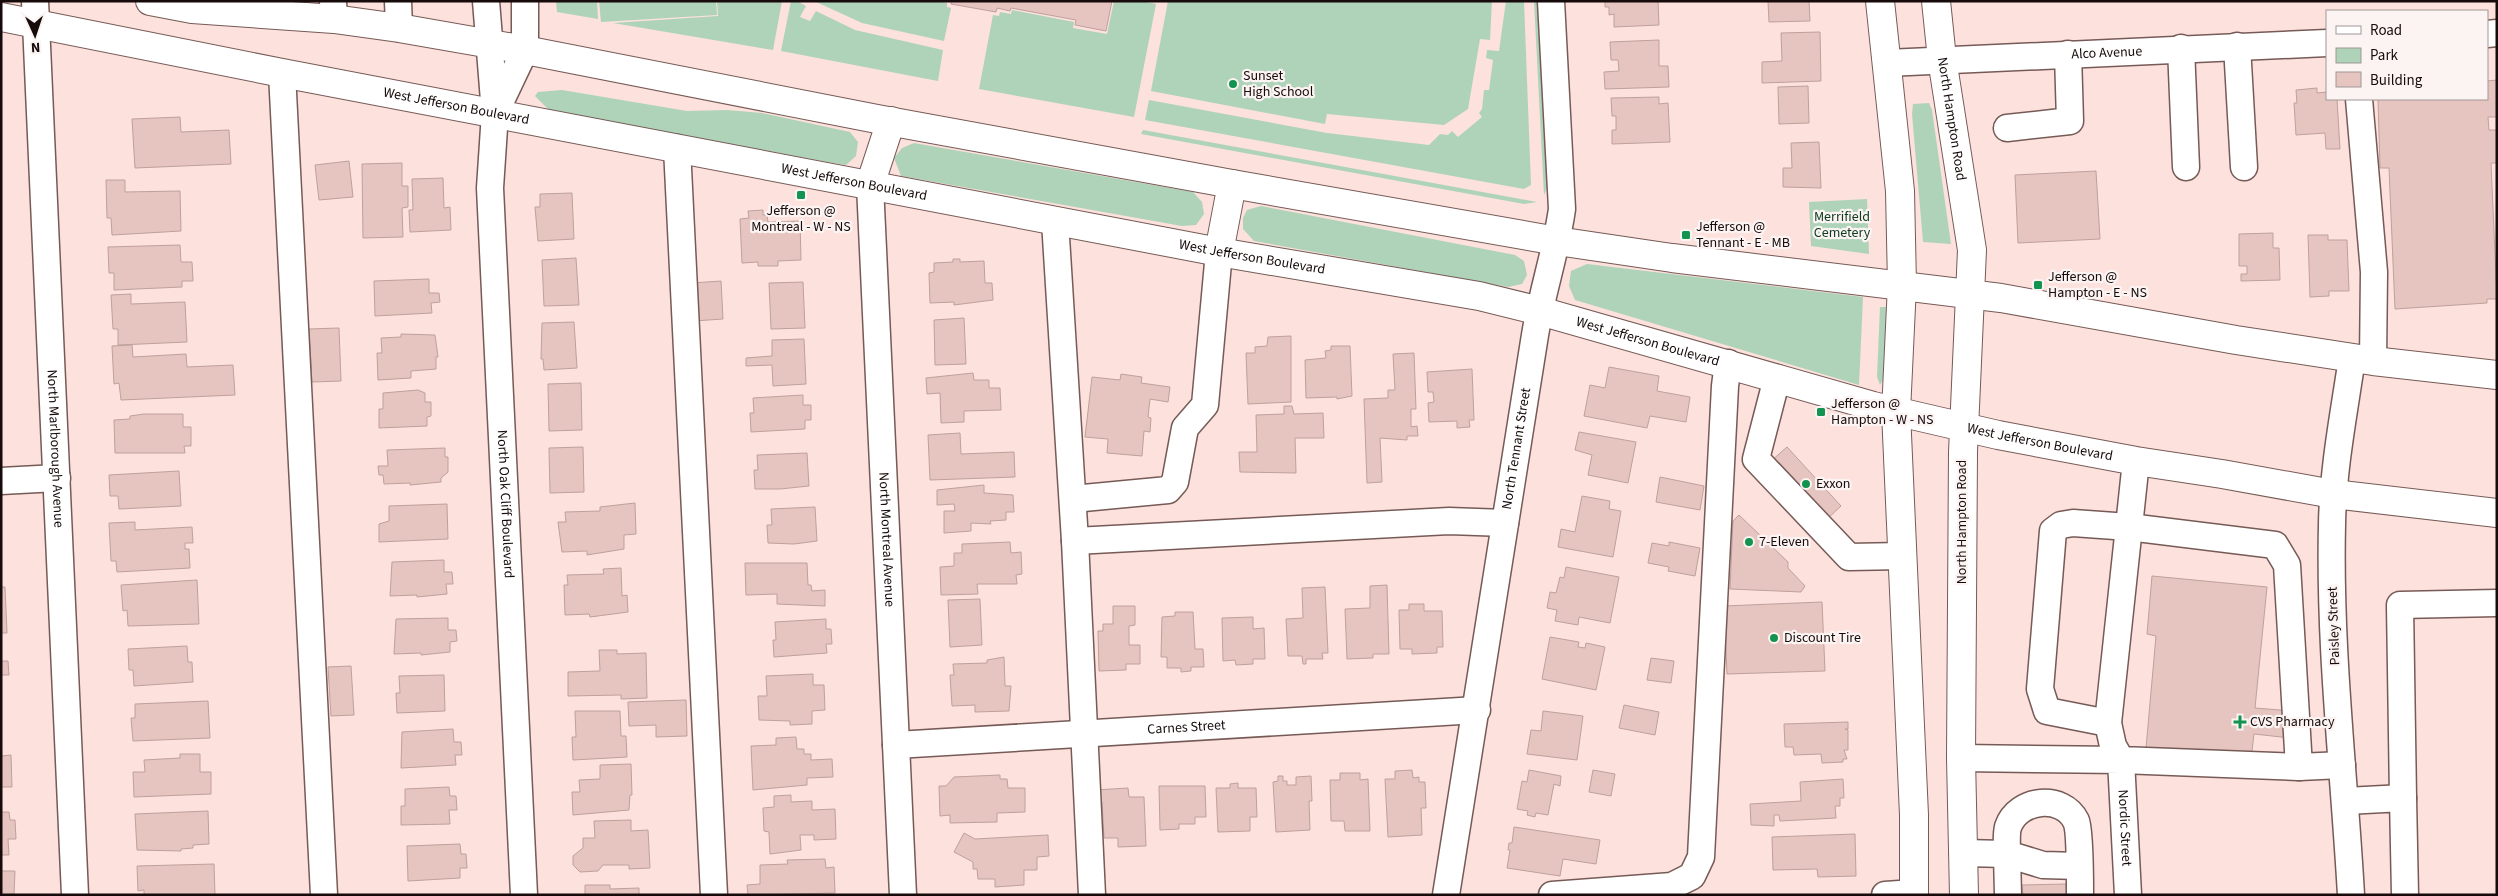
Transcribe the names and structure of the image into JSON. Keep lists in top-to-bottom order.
{
  "streets": {
    "main road": ["West Jefferson Boulevard", "North Hampton Road"],
    "street": [
      "Alco Avenue",
      "North Marlborough Avenue",
      "North Tennant Street",
      "North Oak Cliff Boulevard",
      "North Montreal Avenue",
      "Paisley Street",
      "Carnes Street",
      "Nordic Street"
    ]
  },
  "crossings": [
    ["Alco Avenue", "North Hampton Road"],
    ["West Jefferson Boulevard", "North Hampton Road"],
    ["West Jefferson Boulevard", "North Marlborough Avenue"],
    ["West Jefferson Boulevard", "North Tennant Street"],
    ["West Jefferson Boulevard", "North Oak Cliff Boulevard"],
    ["West Jefferson Boulevard", "North Montreal Avenue"],
    ["West Jefferson Boulevard", "Paisley Street"],
    ["North Tennant Street", "Carnes Street"],
    ["North Montreal Avenue", "Carnes Street"]
  ],
  "parks": ["Merrifield Cemetery"],
  "places": {
    "other": [
      "Sunset High School",
      "Exxon",
      "7-Eleven",
      "Discount Tire"
    ],
    "transit": [
      "Jefferson @ Montreal - W - NS",
      "Jefferson @ Tennant - E - MB",
      "Jefferson @ Hampton - E - NS",
      "Jefferson @ Hampton - W - NS"
    ],
    "health": ["CVS Pharmacy"]
  },
  "legend": ["Road", "Park", "Building"],
  "north": "bottom"
}
